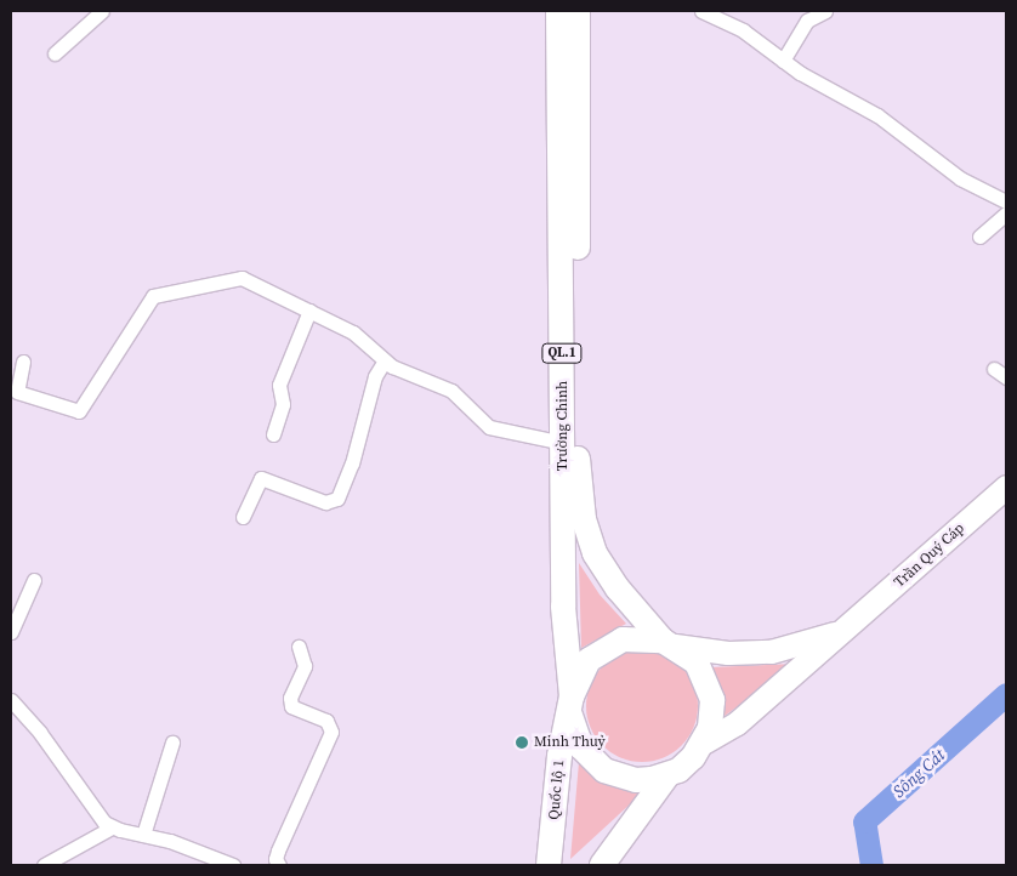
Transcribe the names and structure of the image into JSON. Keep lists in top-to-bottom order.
{
  "streets": {
    "highway": ["QL.1", "Trường Chinh", "Quốc lộ 1"],
    "main road": ["Trần Quý Cáp"]
  },
  "crossings": [
    ["QL.1", "Trường Chinh"],
    ["QL.1", "Trần Quý Cáp"],
    ["QL.1", "Quốc lộ 1"],
    ["Trường Chinh", "Trần Quý Cáp"],
    ["Trường Chinh", "Quốc lộ 1"],
    ["Trần Quý Cáp", "Quốc lộ 1"]
  ],
  "water": ["Sông Cát"],
  "places": ["Minh Thuỷ"]
}
